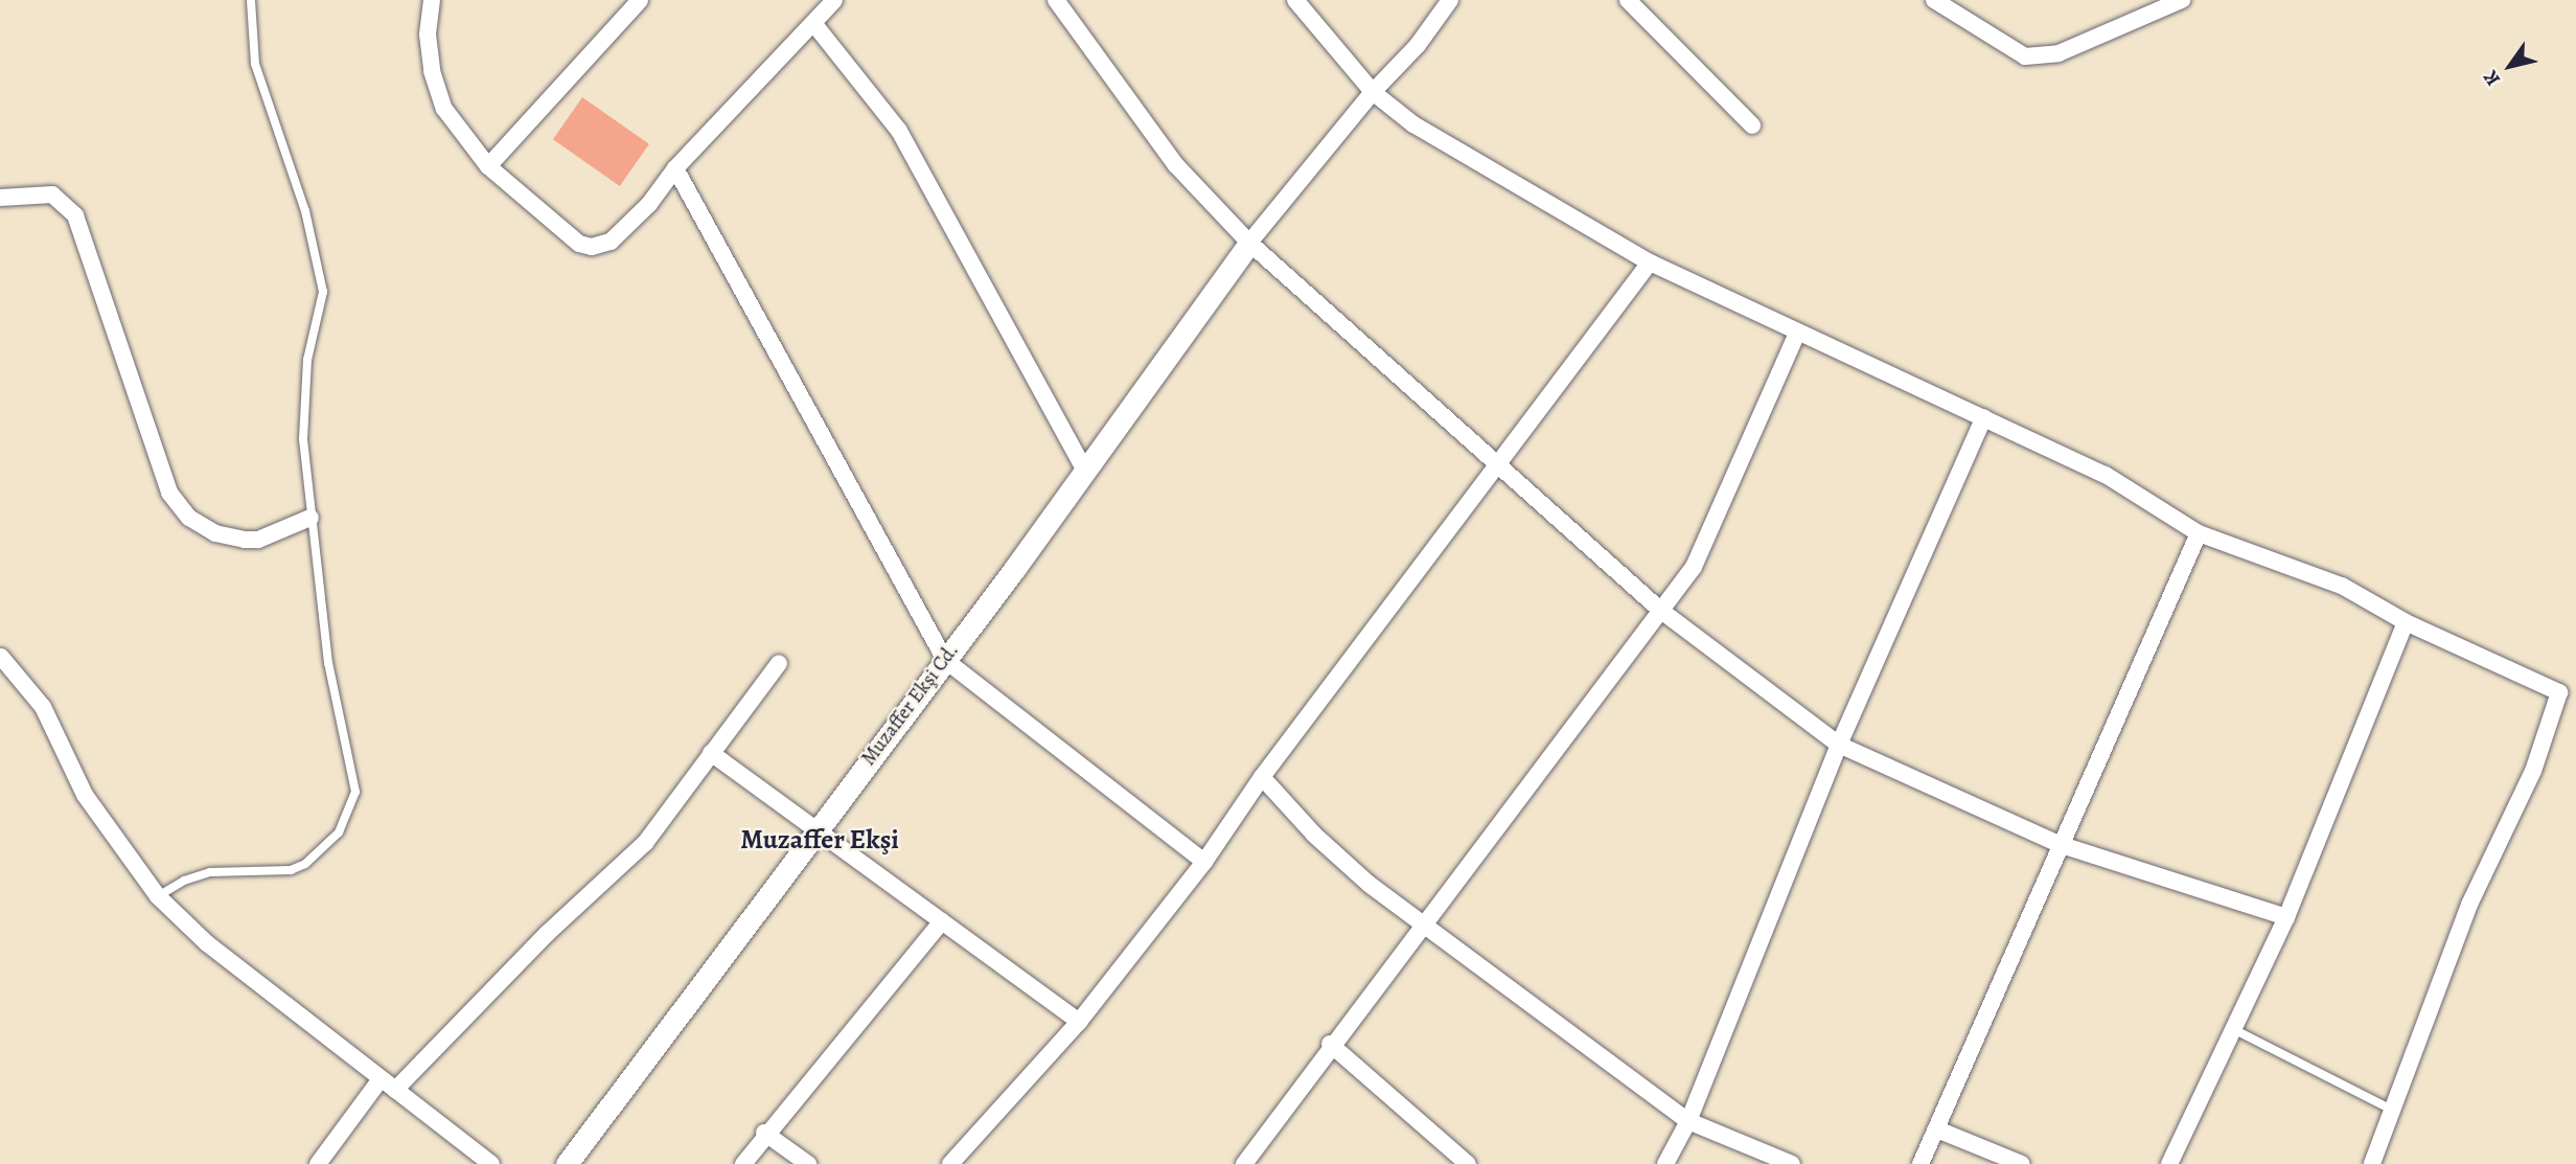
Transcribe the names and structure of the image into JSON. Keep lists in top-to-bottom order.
{
  "streets": {
    "street": ["Muzaffer Ekşi Cd."]
  },
  "districts": ["Muzaffer Ekşi"],
  "north": "bottom left"
}
